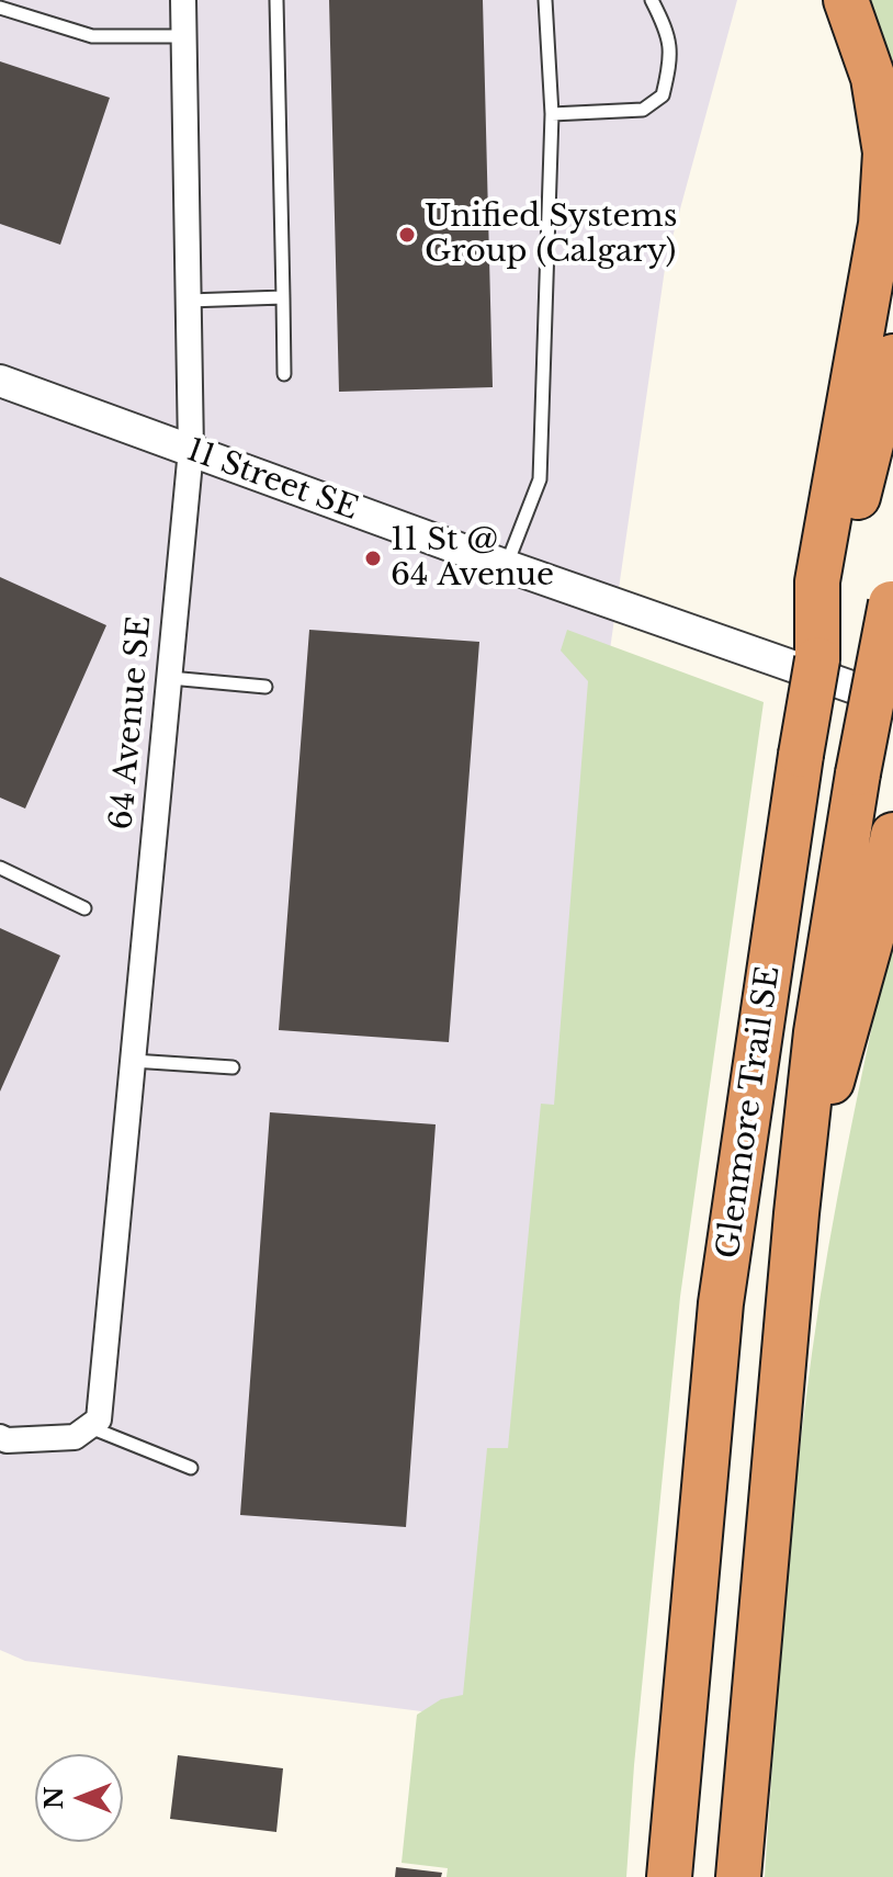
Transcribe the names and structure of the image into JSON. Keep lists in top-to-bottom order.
{
  "streets": {
    "highway": ["Glenmore Trail SE"],
    "street": ["11 Street SE", "64 Avenue SE"]
  },
  "crossings": [
    ["11 Street SE", "64 Avenue SE"]
  ],
  "places": ["Unified Systems Group (Calgary)", "11 St @ 64 Avenue"],
  "north": "left"
}
